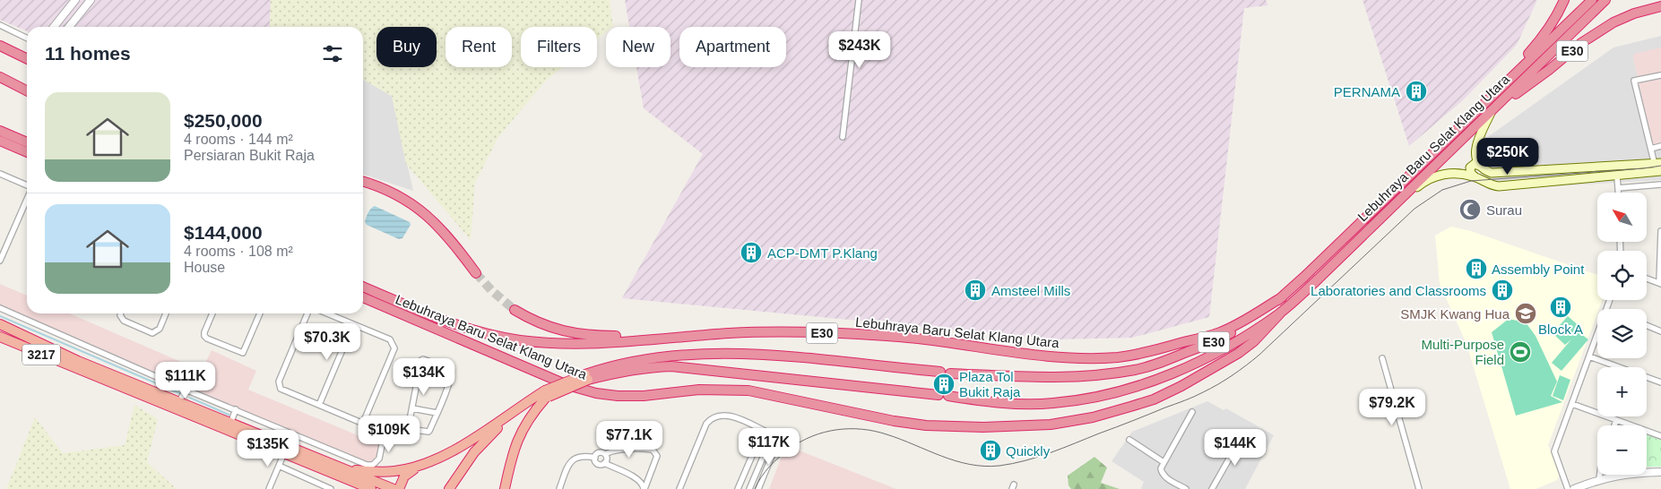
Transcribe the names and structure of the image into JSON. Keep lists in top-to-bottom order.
{
  "streets": {
    "highway": ["E30", "Lebuhraya Baru Selat Klang Utara", "3217"]
  },
  "crossings": [
    ["E30", "Lebuhraya Baru Selat Klang Utara"]
  ],
  "places": {
    "building": [
      "PERNAMA",
      "ACP-DMT P.Klang",
      "Assembly Point",
      "Amsteel Mills",
      "Laboratories and Classrooms",
      "Block A",
      "Plaza Tol Bukit Raja",
      "Quickly"
    ],
    "mosque": ["Surau"],
    "school or university": ["SMJK Kwang Hua"],
    "sports": ["Multi-Purpose Field"]
  },
  "north": "top left",
  "page": {
    "chip": [
      "Buy",
      "Rent",
      "Filters",
      "New",
      "Apartment"
    ],
    "heading": "11 homes",
    "price": [
      "$243K",
      "$250K",
      "$70.3K",
      "$134K",
      "$111K",
      "$79.2K",
      "$109K",
      "$77.1K",
      "$117K",
      "$144K",
      "$135K"
    ],
    "list": [
      {
        "name": "$250,000",
        "note": "4 rooms · 144 m² · Persiaran Bukit Raja"
      },
      {
        "name": "$144,000",
        "note": "4 rooms · 108 m² · House"
      }
    ],
    "map_buttons": ["+", "−"]
  }
}
